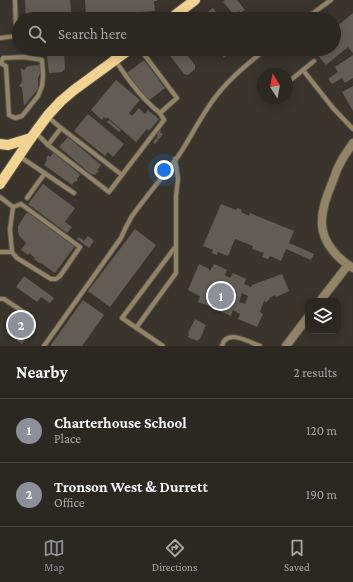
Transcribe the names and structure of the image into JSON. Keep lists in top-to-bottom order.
{
  "north": "top",
  "page": {
    "search": "Search here",
    "pins": ["1", "2"],
    "heading": ["Nearby", "2 results"],
    "list": [
      {
        "mark": "1",
        "name": "Charterhouse School",
        "note": "Place",
        "value": "120 m"
      },
      {
        "mark": "2",
        "name": "Tronson West & Durrett",
        "note": "Office",
        "value": "190 m"
      }
    ],
    "nav": ["Map", "Directions", "Saved"]
  }
}
